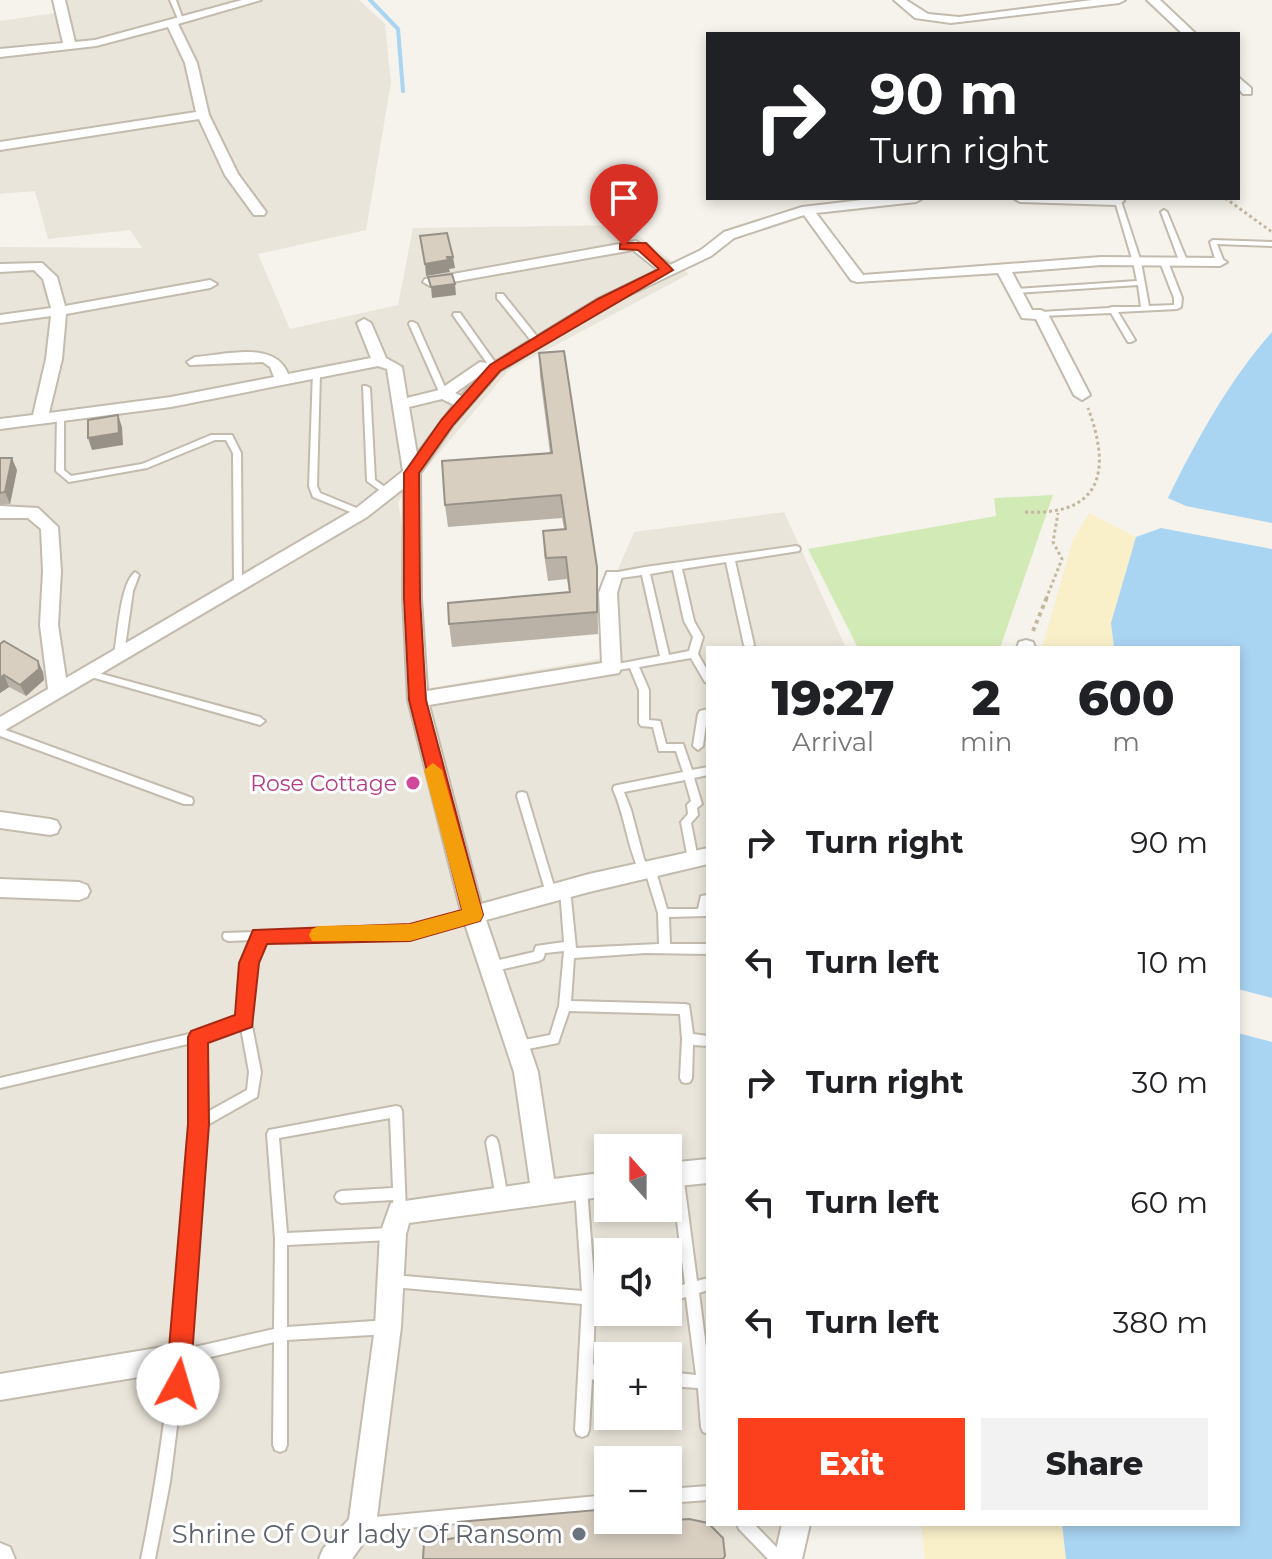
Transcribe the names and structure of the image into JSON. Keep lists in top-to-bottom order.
{
  "places": ["Rose Cottage", "Shrine Of Our lady Of Ransom"],
  "north": "top",
  "page": {
    "turn": ["90 m", "Turn right"],
    "eta": [
      "19:27",
      "Arrival",
      "2",
      "min",
      "600",
      "m"
    ],
    "list": [
      {
        "name": "Turn right",
        "value": "90 m"
      },
      {
        "name": "Turn left",
        "value": "10 m"
      },
      {
        "name": "Turn right",
        "value": "30 m"
      },
      {
        "name": "Turn left",
        "value": "60 m"
      },
      {
        "name": "Turn left",
        "value": "380 m"
      }
    ],
    "map_buttons": ["+", "−"],
    "buttons": ["Exit", "Share"]
  }
}
